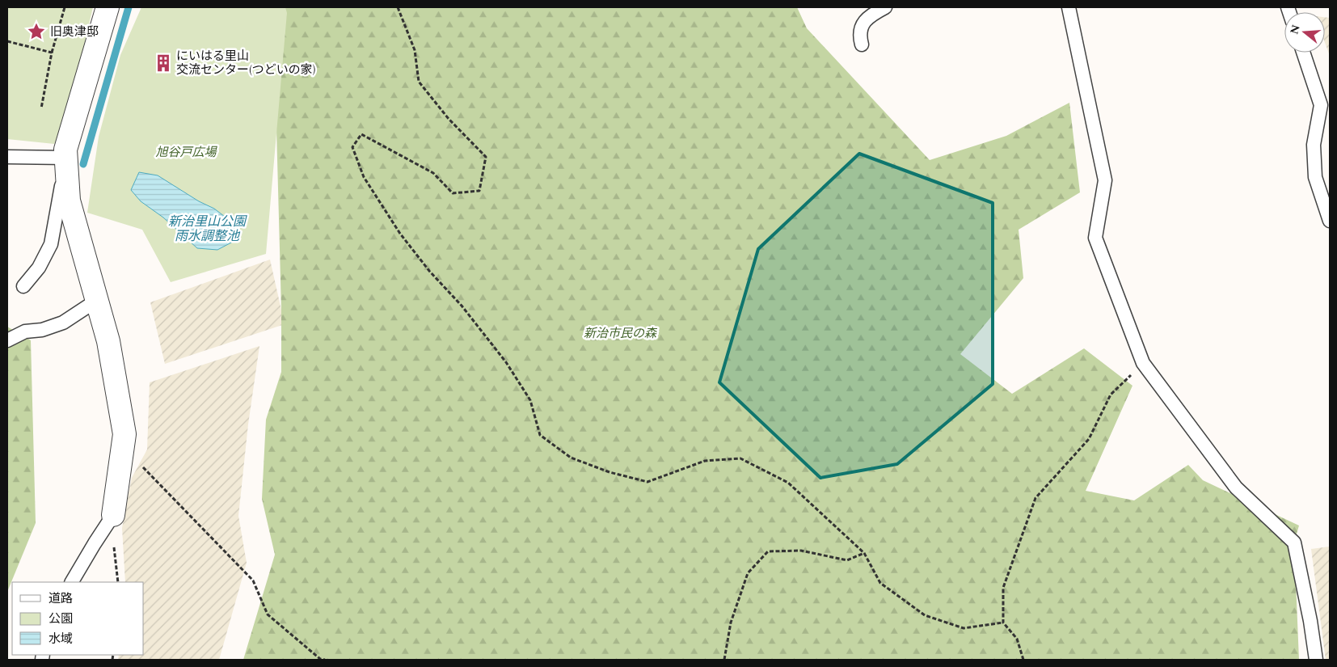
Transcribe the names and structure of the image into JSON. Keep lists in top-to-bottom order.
{
  "water": ["新治里山公園 雨水調整池"],
  "parks": ["旭谷戸広場", "新治市民の森"],
  "places": {
    "place": ["旧奥津邸"],
    "building": ["にいはる里山 交流センター(つどいの家)"]
  },
  "legend": ["道路", "公園", "水域"],
  "north": "left"
}
